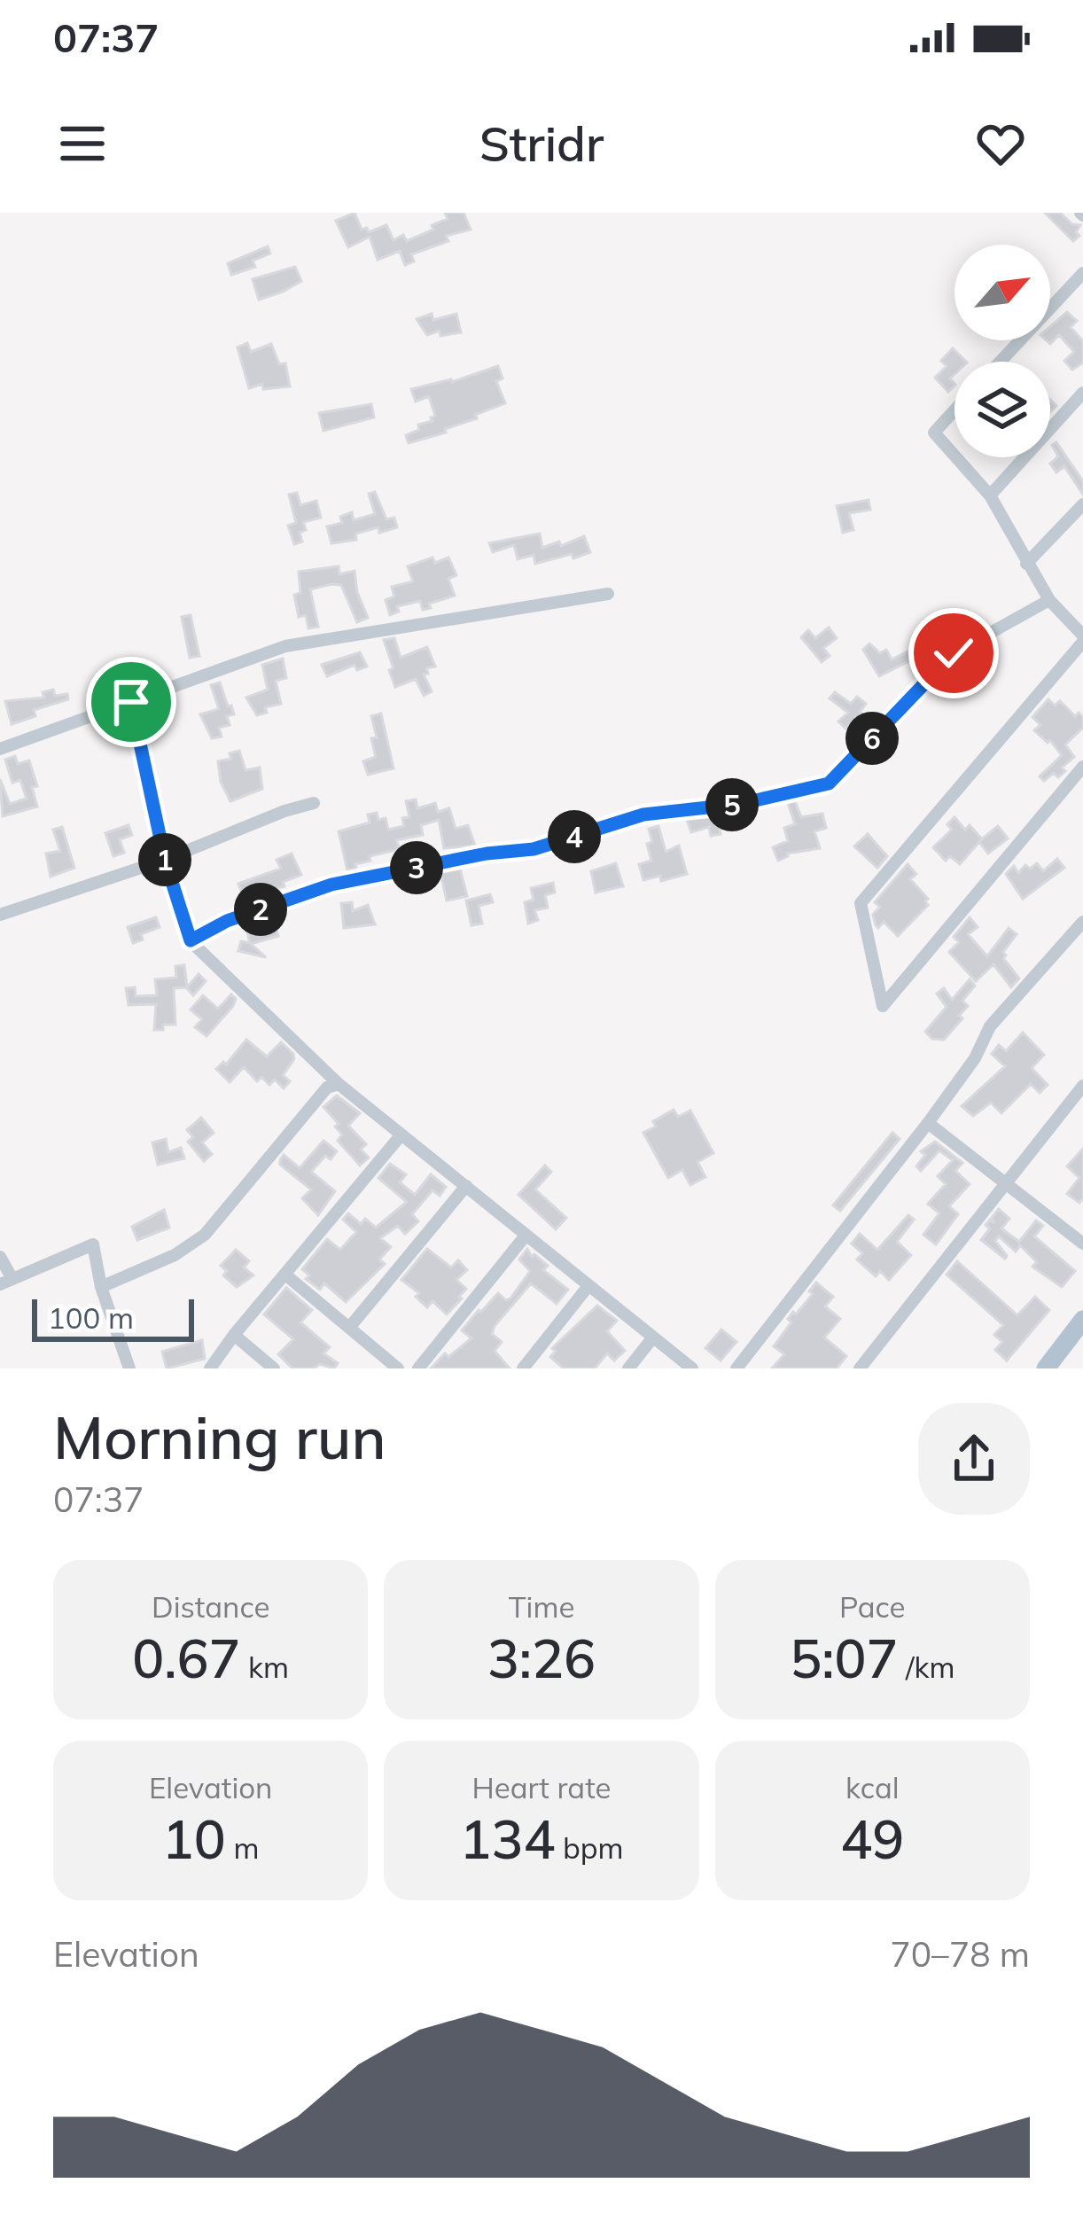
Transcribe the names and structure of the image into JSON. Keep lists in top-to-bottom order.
{
  "scale_bar": "100 m",
  "north": "top right",
  "page": {
    "status": "07:37",
    "header": "Stridr",
    "pins": [
      "6",
      "5",
      "4",
      "1",
      "3",
      "2"
    ],
    "scale": "100 m",
    "heading": ["Morning run", "07:37"],
    "stats": [
      ["Distance", "0.67 km"],
      ["Time", "3:26"],
      ["Pace", "5:07 /km"],
      ["Elevation", "10 m"],
      ["Heart rate", "134 bpm"],
      ["kcal", "49"]
    ],
    "chart": ["Elevation", "70–78 m"]
  }
}
